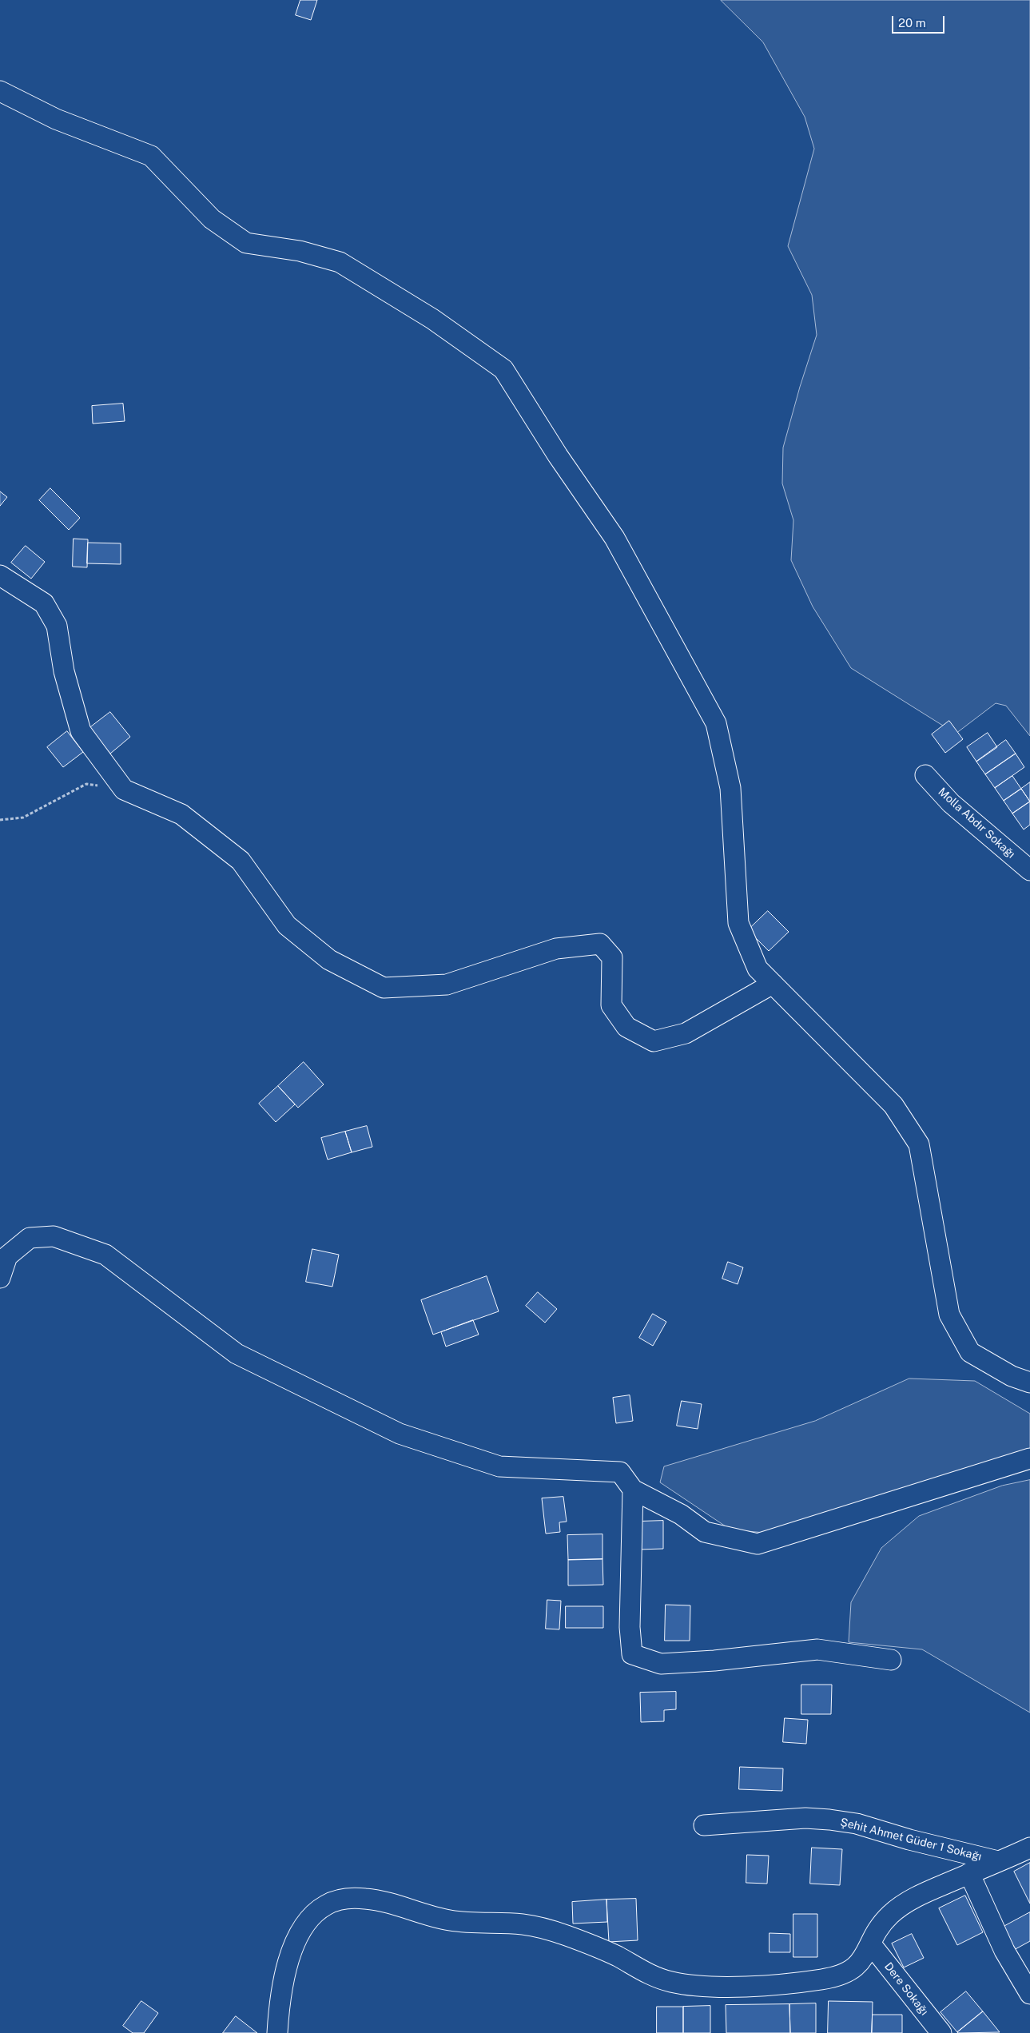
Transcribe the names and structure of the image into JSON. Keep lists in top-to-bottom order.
{
  "streets": {
    "street": ["Molla Abdır Sokağı", "Şehit Ahmet Güder 1 Sokağı", "Dere Sokağı"]
  },
  "scale_bar": "20 m"
}
